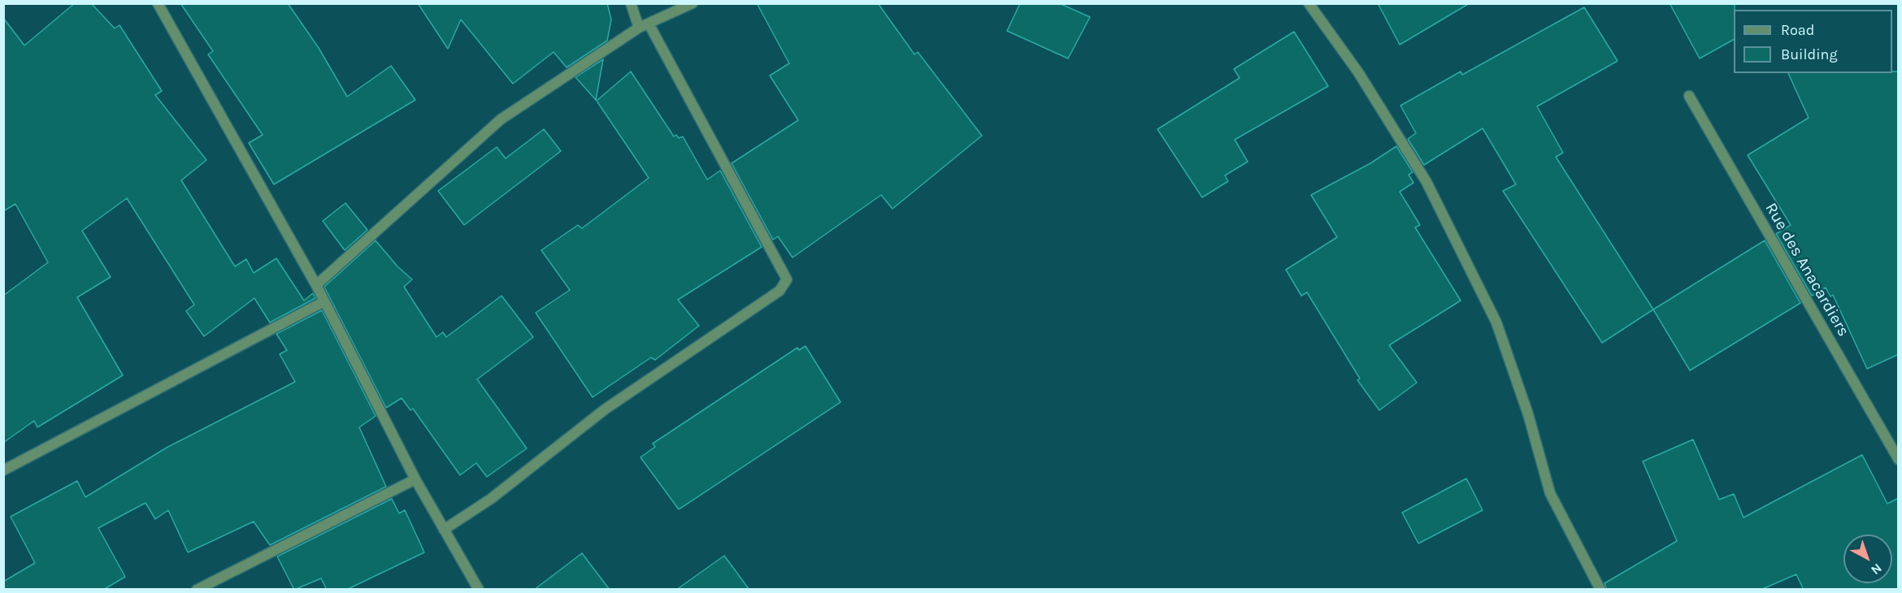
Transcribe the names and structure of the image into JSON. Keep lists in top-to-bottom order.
{
  "streets": {
    "street": ["Rue des Anacardiers"]
  },
  "legend": ["Road", "Building"],
  "north": "bottom right"
}
